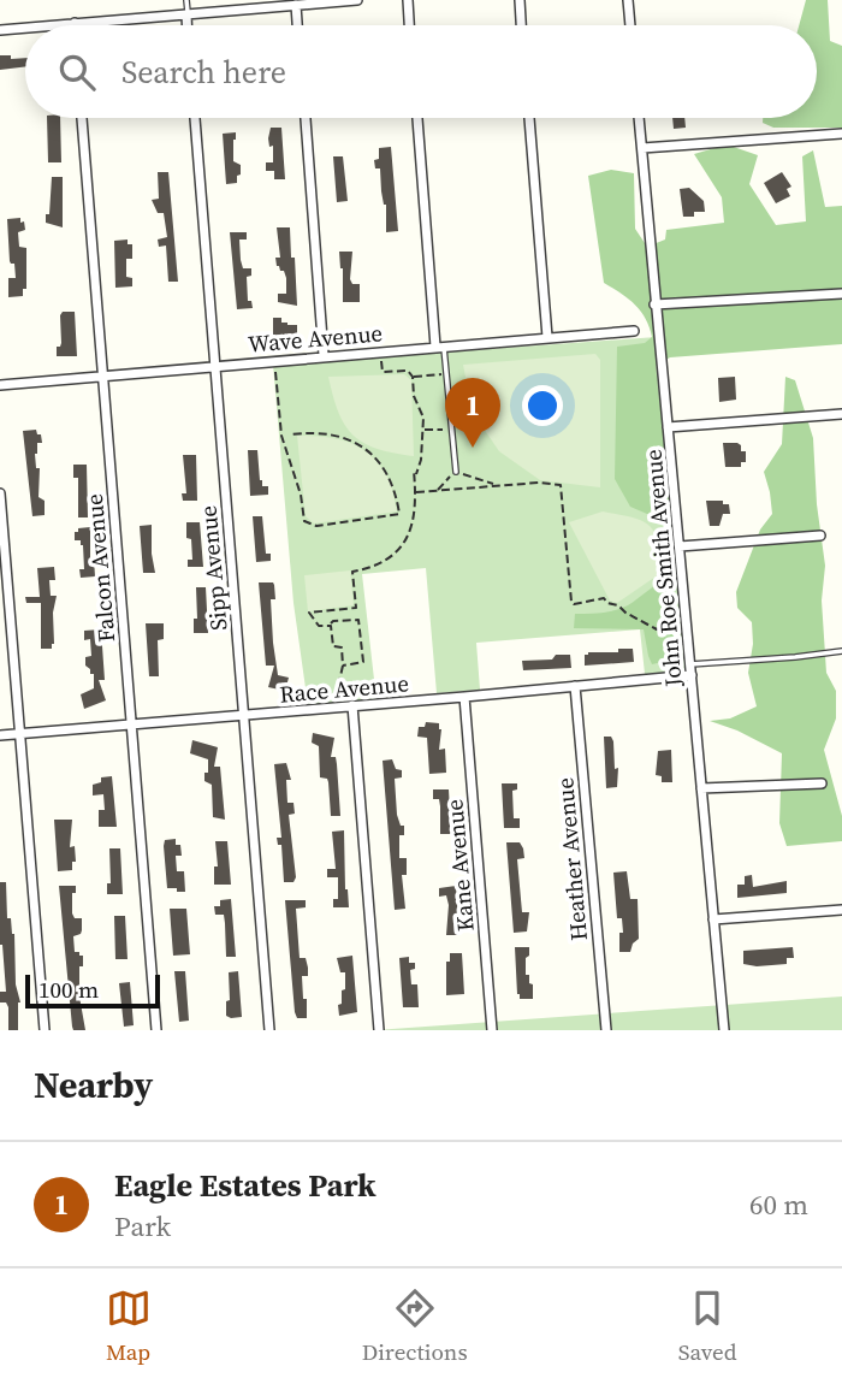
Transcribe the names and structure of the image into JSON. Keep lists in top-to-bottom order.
{
  "streets": {
    "street": [
      "Wave Avenue",
      "Falcon Avenue",
      "Sipp Avenue",
      "John Roe Smith Avenue",
      "Race Avenue",
      "Heather Avenue",
      "Kane Avenue"
    ]
  },
  "crossings": [
    ["Wave Avenue", "Falcon Avenue"],
    ["Wave Avenue", "Sipp Avenue"],
    ["Falcon Avenue", "Race Avenue"],
    ["Sipp Avenue", "Race Avenue"],
    ["John Roe Smith Avenue", "Race Avenue"],
    ["Race Avenue", "Heather Avenue"],
    ["Race Avenue", "Kane Avenue"]
  ],
  "scale_bar": "100 m",
  "page": {
    "search": "Search here",
    "pins": "1",
    "scale": "100 m",
    "heading": "Nearby",
    "list": [
      {
        "mark": "1",
        "name": "Eagle Estates Park",
        "note": "Park",
        "value": "60 m"
      }
    ],
    "nav": ["Map", "Directions", "Saved"]
  }
}
